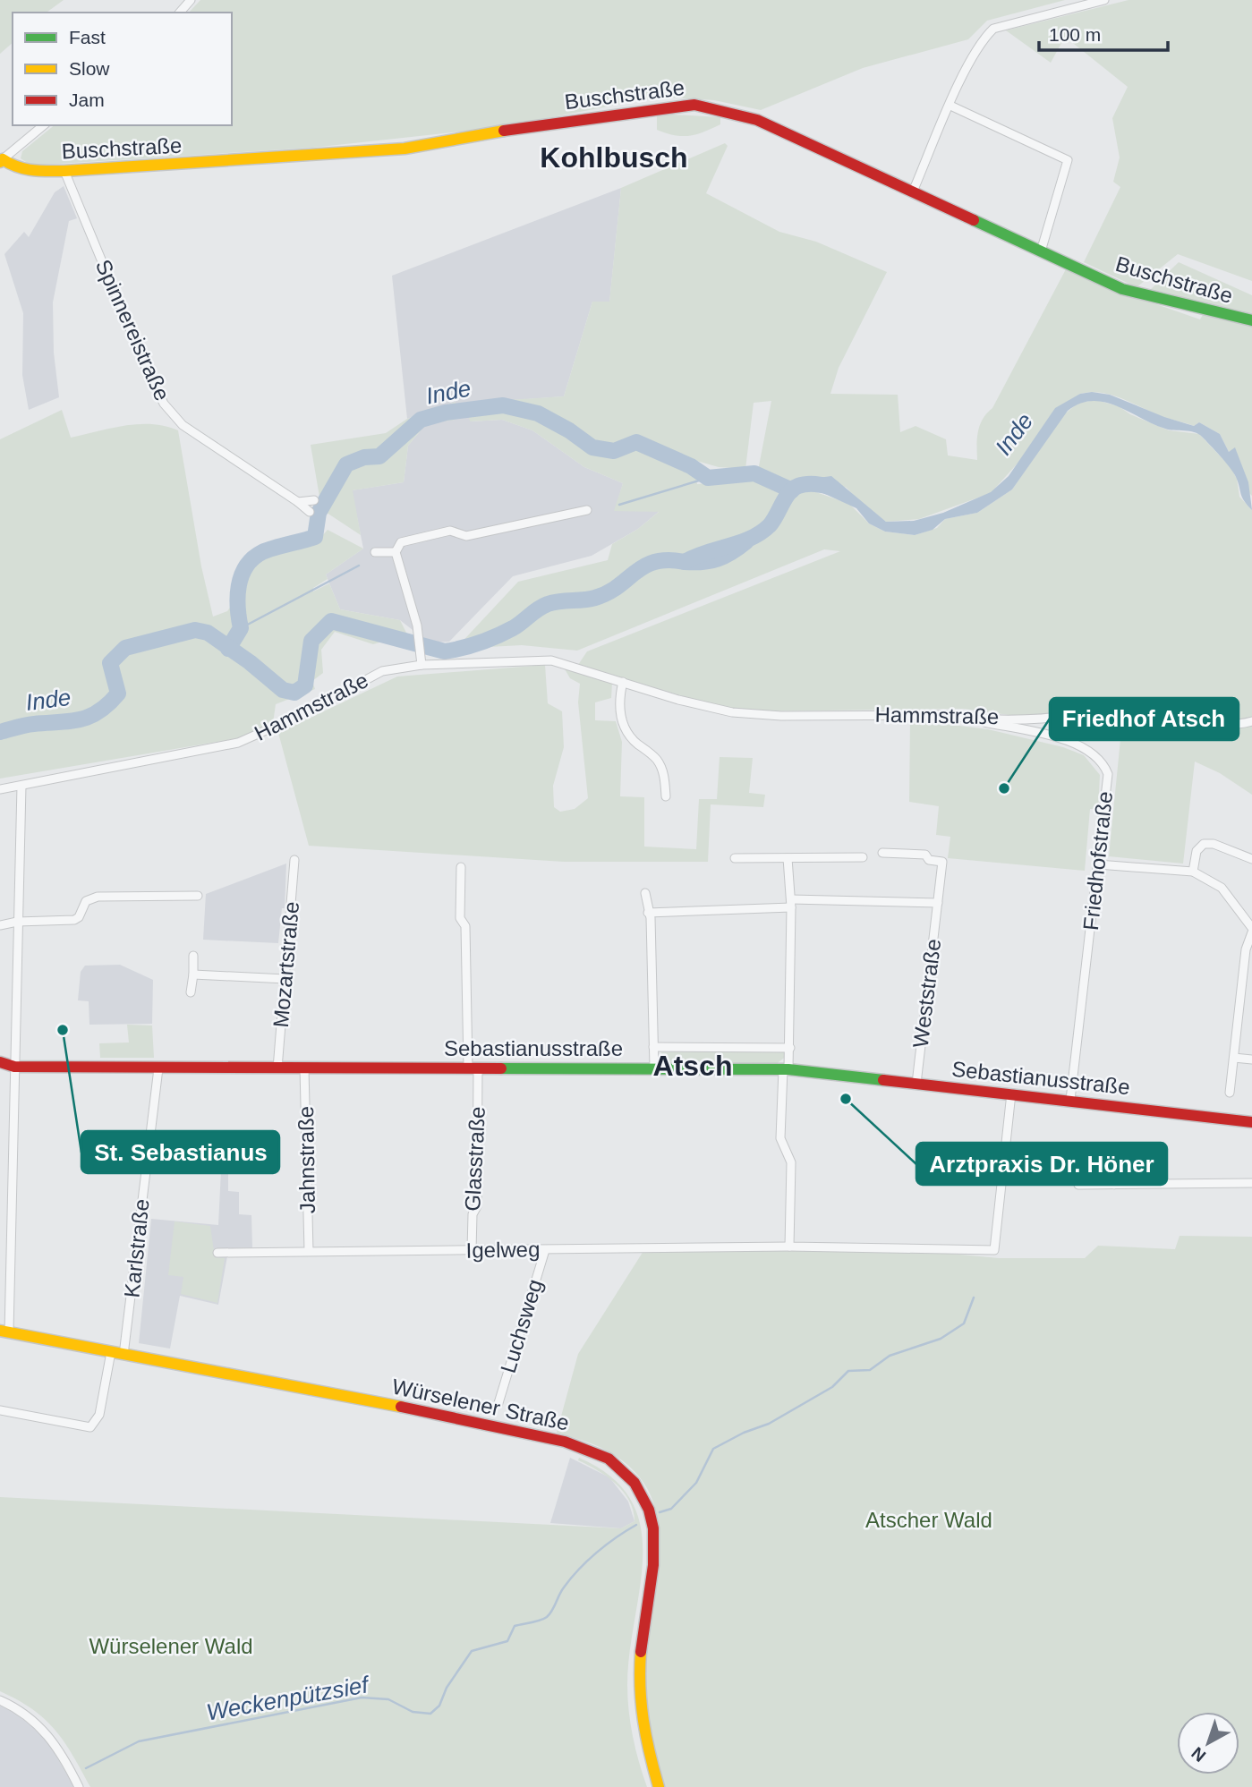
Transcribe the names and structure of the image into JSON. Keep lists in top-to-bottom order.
{
  "streets": {
    "main road": ["Buschstraße", "Sebastianusstraße", "Würselener Straße"],
    "street": [
      "Spinnereistraße",
      "Hammstraße",
      "Friedhofstraße",
      "Mozartstraße",
      "Weststraße",
      "Glasstraße",
      "Jahnstraße",
      "Karlstraße",
      "Igelweg",
      "Luchsweg"
    ]
  },
  "crossings": [
    ["Buschstraße", "Spinnereistraße"],
    ["Hammstraße", "Friedhofstraße"],
    ["Friedhofstraße", "Sebastianusstraße"],
    ["Mozartstraße", "Sebastianusstraße"],
    ["Weststraße", "Sebastianusstraße"],
    ["Sebastianusstraße", "Glasstraße"],
    ["Sebastianusstraße", "Jahnstraße"],
    ["Sebastianusstraße", "Karlstraße"],
    ["Sebastianusstraße", "Igelweg"],
    ["Glasstraße", "Igelweg"],
    ["Jahnstraße", "Igelweg"],
    ["Karlstraße", "Würselener Straße"],
    ["Igelweg", "Luchsweg"]
  ],
  "districts": ["Kohlbusch", "Atsch"],
  "water": ["Inde", "Weckenpützsief"],
  "parks": ["Atscher Wald", "Würselener Wald"],
  "places": ["Friedhof Atsch", "St. Sebastianus", "Arztpraxis Dr. Höner"],
  "legend": ["Fast", "Slow", "Jam"],
  "scale_bar": "100 m",
  "north": "bottom left"
}
